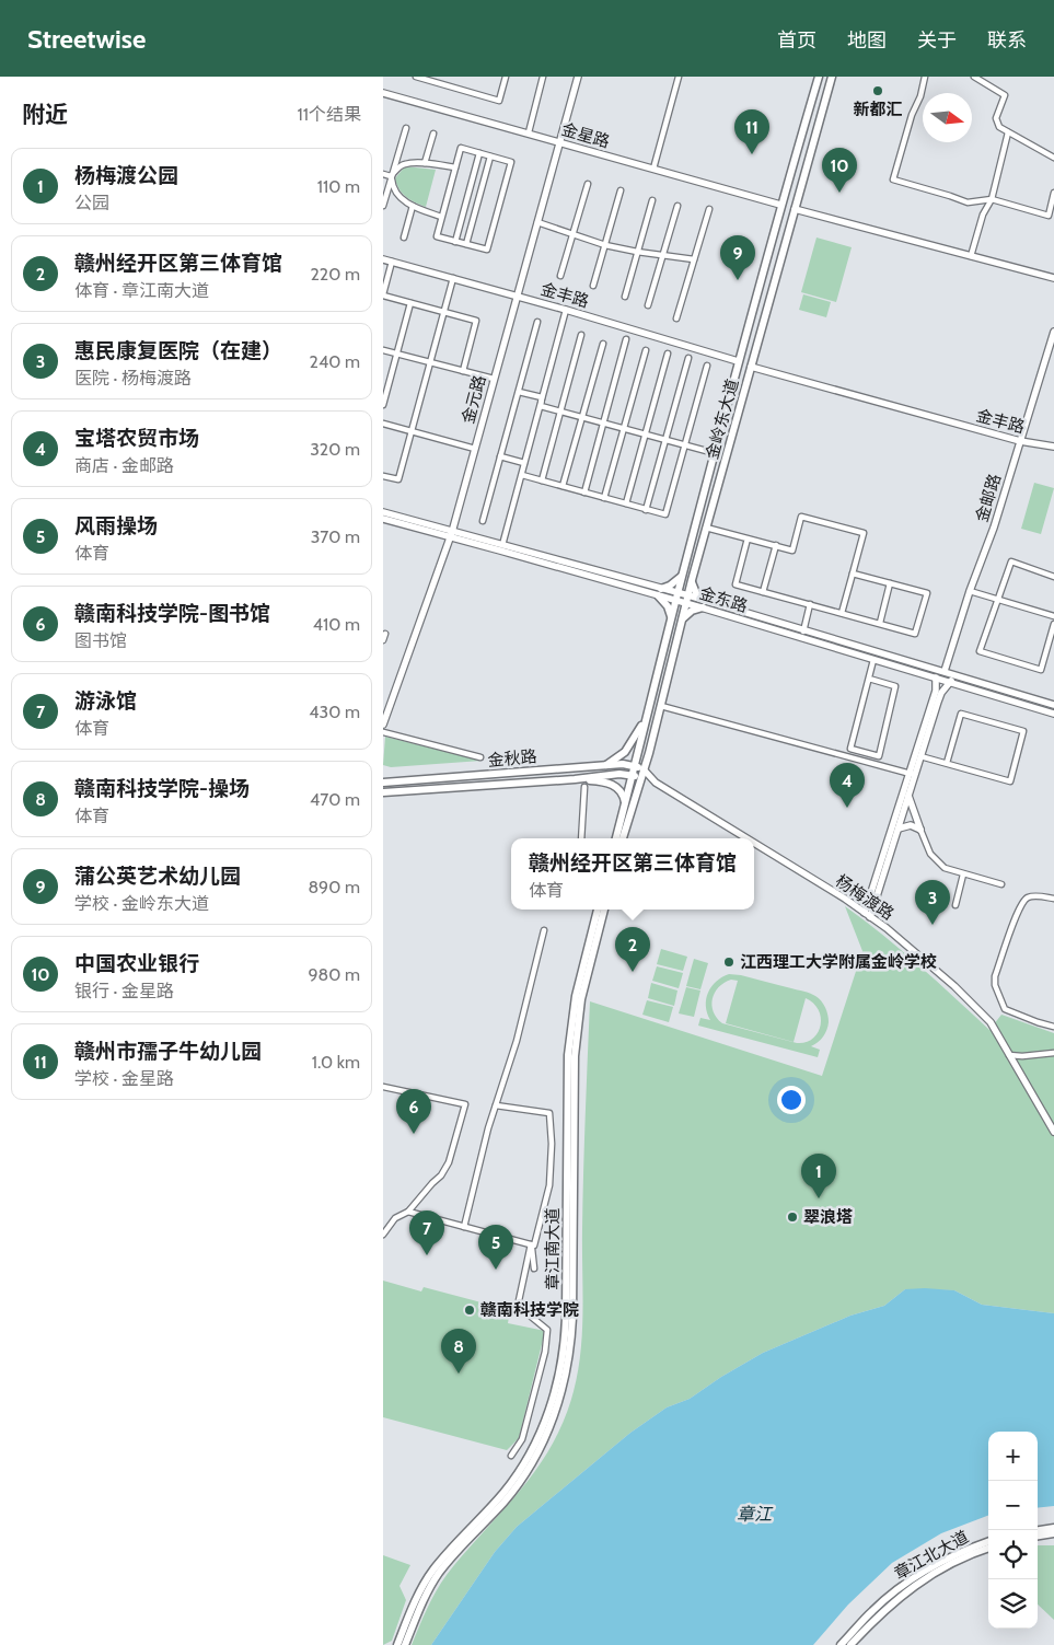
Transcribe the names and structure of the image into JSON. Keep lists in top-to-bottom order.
{
  "streets": {
    "main road": [
      "金岭东大道",
      "金秋路",
      "章江南大道",
      "章江北大道"
    ],
    "street": [
      "金星路",
      "金丰路",
      "金元路",
      "金邮路",
      "金东路",
      "杨梅渡路"
    ]
  },
  "crossings": [
    ["金星路", "金元路"],
    ["金星路", "金岭东大道"],
    ["金丰路", "金元路"],
    ["金丰路", "金岭东大道"],
    ["金丰路", "金邮路"],
    ["金元路", "金东路"],
    ["金岭东大道", "金东路"],
    ["金岭东大道", "金秋路"],
    ["金岭东大道", "杨梅渡路"],
    ["金邮路", "金东路"],
    ["金秋路", "杨梅渡路"]
  ],
  "water": ["章江"],
  "places": [
    "新都汇",
    "江西理工大学附属金岭学校",
    "翠浪塔",
    "赣南科技学院"
  ],
  "north": "right",
  "page": {
    "header": "Streetwise",
    "nav": [
      "首页",
      "地图",
      "关于",
      "联系"
    ],
    "heading": ["附近", "11个结果"],
    "pins": [
      "11",
      "10",
      "9",
      "4",
      "3",
      "2",
      "6",
      "1",
      "7",
      "5",
      "8"
    ],
    "list": [
      {
        "mark": "1",
        "name": "杨梅渡公园",
        "note": "公园",
        "value": "110 m"
      },
      {
        "mark": "2",
        "name": "赣州经开区第三体育馆",
        "note": "体育 · 章江南大道",
        "value": "220 m"
      },
      {
        "mark": "3",
        "name": "惠民康复医院（在建）",
        "note": "医院 · 杨梅渡路",
        "value": "240 m"
      },
      {
        "mark": "4",
        "name": "宝塔农贸市场",
        "note": "商店 · 金邮路",
        "value": "320 m"
      },
      {
        "mark": "5",
        "name": "风雨操场",
        "note": "体育",
        "value": "370 m"
      },
      {
        "mark": "6",
        "name": "赣南科技学院-图书馆",
        "note": "图书馆",
        "value": "410 m"
      },
      {
        "mark": "7",
        "name": "游泳馆",
        "note": "体育",
        "value": "430 m"
      },
      {
        "mark": "8",
        "name": "赣南科技学院-操场",
        "note": "体育",
        "value": "470 m"
      },
      {
        "mark": "9",
        "name": "蒲公英艺术幼儿园",
        "note": "学校 · 金岭东大道",
        "value": "890 m"
      },
      {
        "mark": "10",
        "name": "中国农业银行",
        "note": "银行 · 金星路",
        "value": "980 m"
      },
      {
        "mark": "11",
        "name": "赣州市孺子牛幼儿园",
        "note": "学校 · 金星路",
        "value": "1.0 km"
      }
    ],
    "popup": ["赣州经开区第三体育馆", "体育"],
    "map_buttons": ["+", "−"]
  }
}
